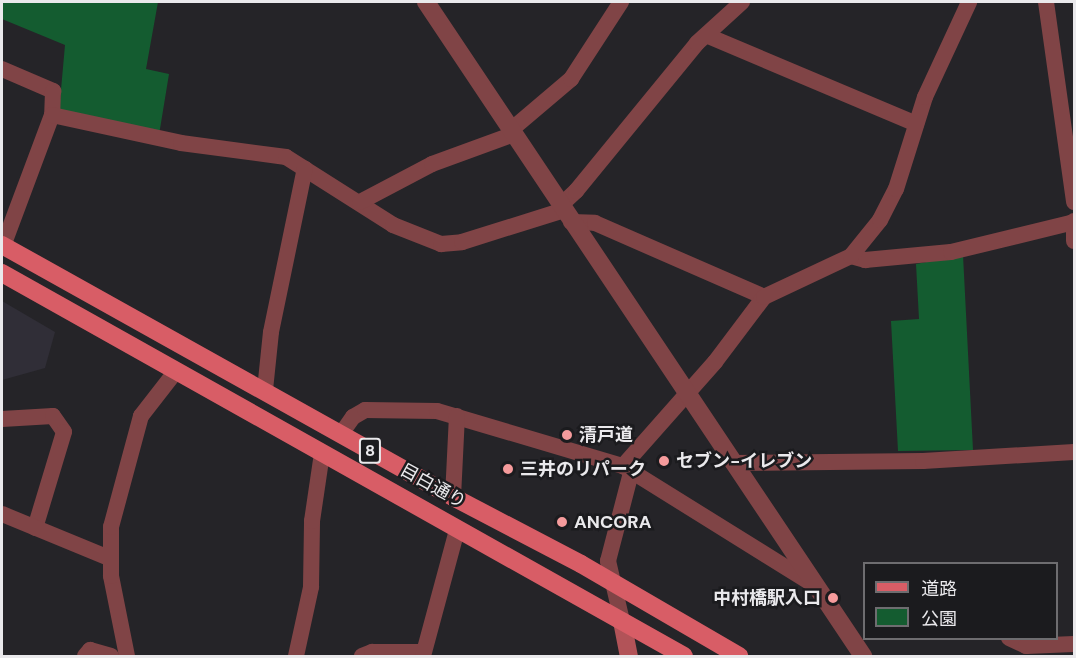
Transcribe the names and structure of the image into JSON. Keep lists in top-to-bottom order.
{
  "streets": {
    "main road": ["8", "目白通り"]
  },
  "places": [
    "清戸道",
    "セブン-イレブン",
    "三井のリパーク",
    "ANCORA",
    "中村橋駅入口"
  ],
  "legend": ["道路", "公園"]
}
